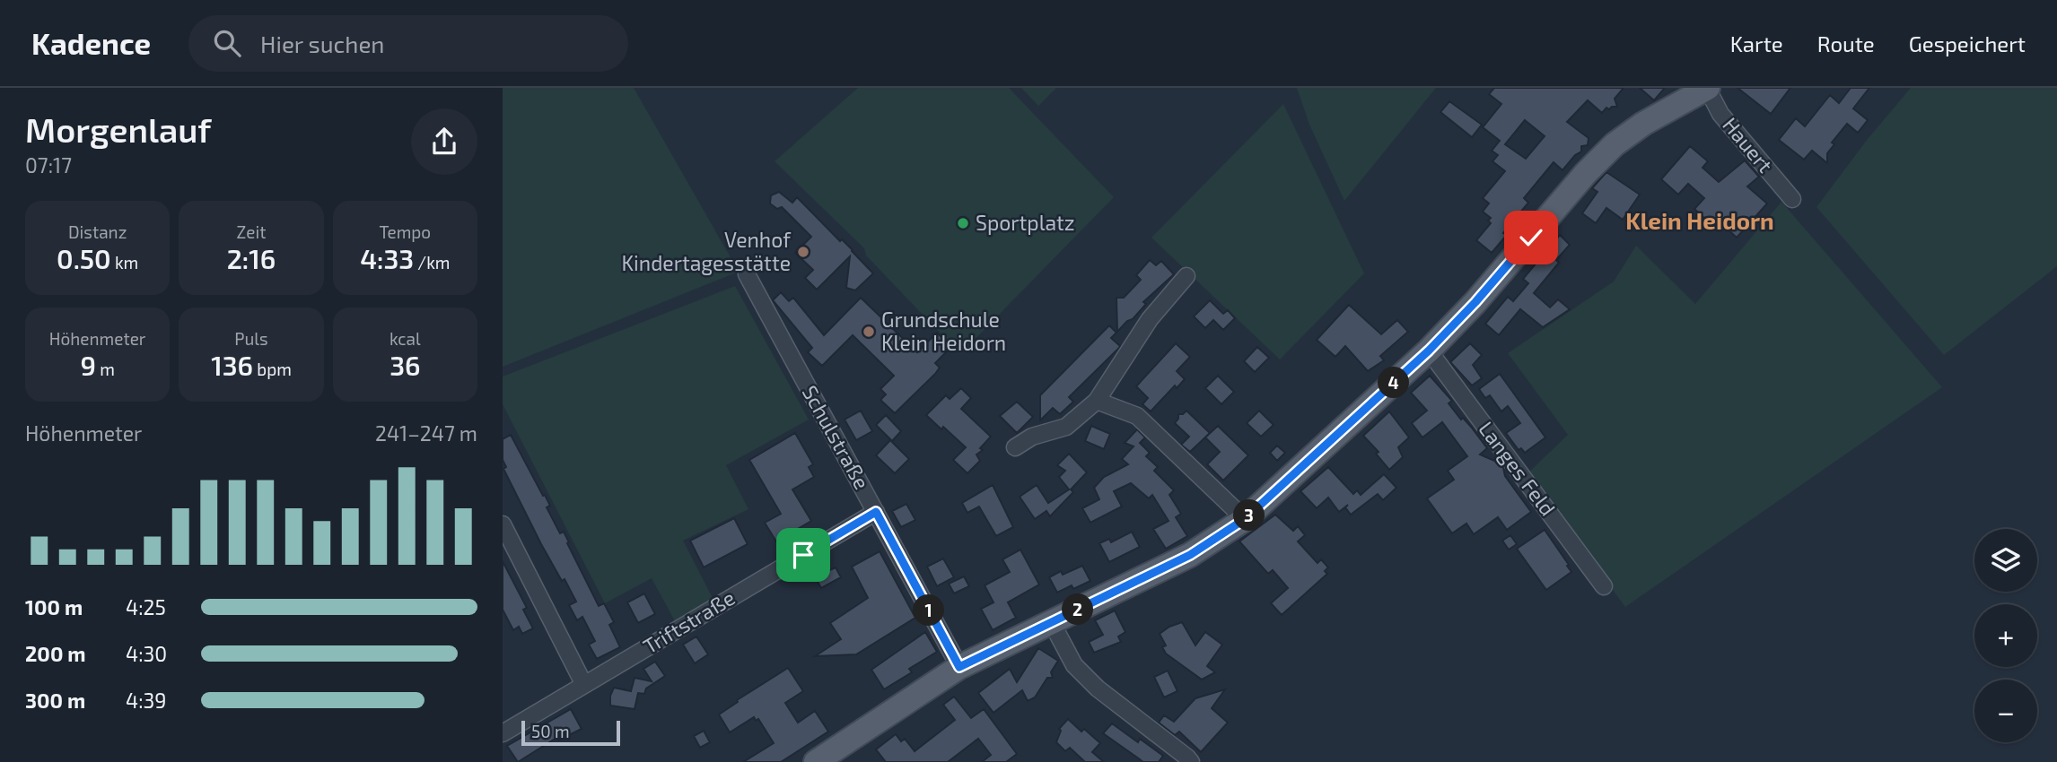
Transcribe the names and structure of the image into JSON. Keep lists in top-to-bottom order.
{
  "streets": {
    "street": [
      "Hauert",
      "Schulstraße",
      "Langes Feld",
      "Triftstraße"
    ]
  },
  "crossings": [
    ["Schulstraße", "Triftstraße"]
  ],
  "districts": ["Klein Heidorn"],
  "places": ["Sportplatz", "Venhof Kindertagesstätte", "Grundschule Klein Heidorn"],
  "scale_bar": "50 m",
  "page": {
    "header": "Kadence",
    "search": "Hier suchen",
    "nav": ["Karte", "Route", "Gespeichert"],
    "heading": ["Morgenlauf", "07:17"],
    "stats": [
      ["Distanz", "0.50 km"],
      ["Zeit", "2:16"],
      ["Tempo", "4:33 /km"],
      ["Höhenmeter", "9 m"],
      ["Puls", "136 bpm"],
      ["kcal", "36"]
    ],
    "pins": [
      "4",
      "3",
      "2",
      "1"
    ],
    "chart": ["Höhenmeter", "241–247 m"],
    "map_buttons": ["+", "−"],
    "list": [
      {
        "name": "100 m",
        "note": "4:25"
      },
      {
        "name": "200 m",
        "note": "4:30"
      },
      {
        "name": "300 m",
        "note": "4:39"
      }
    ],
    "scale": "50 m"
  }
}
